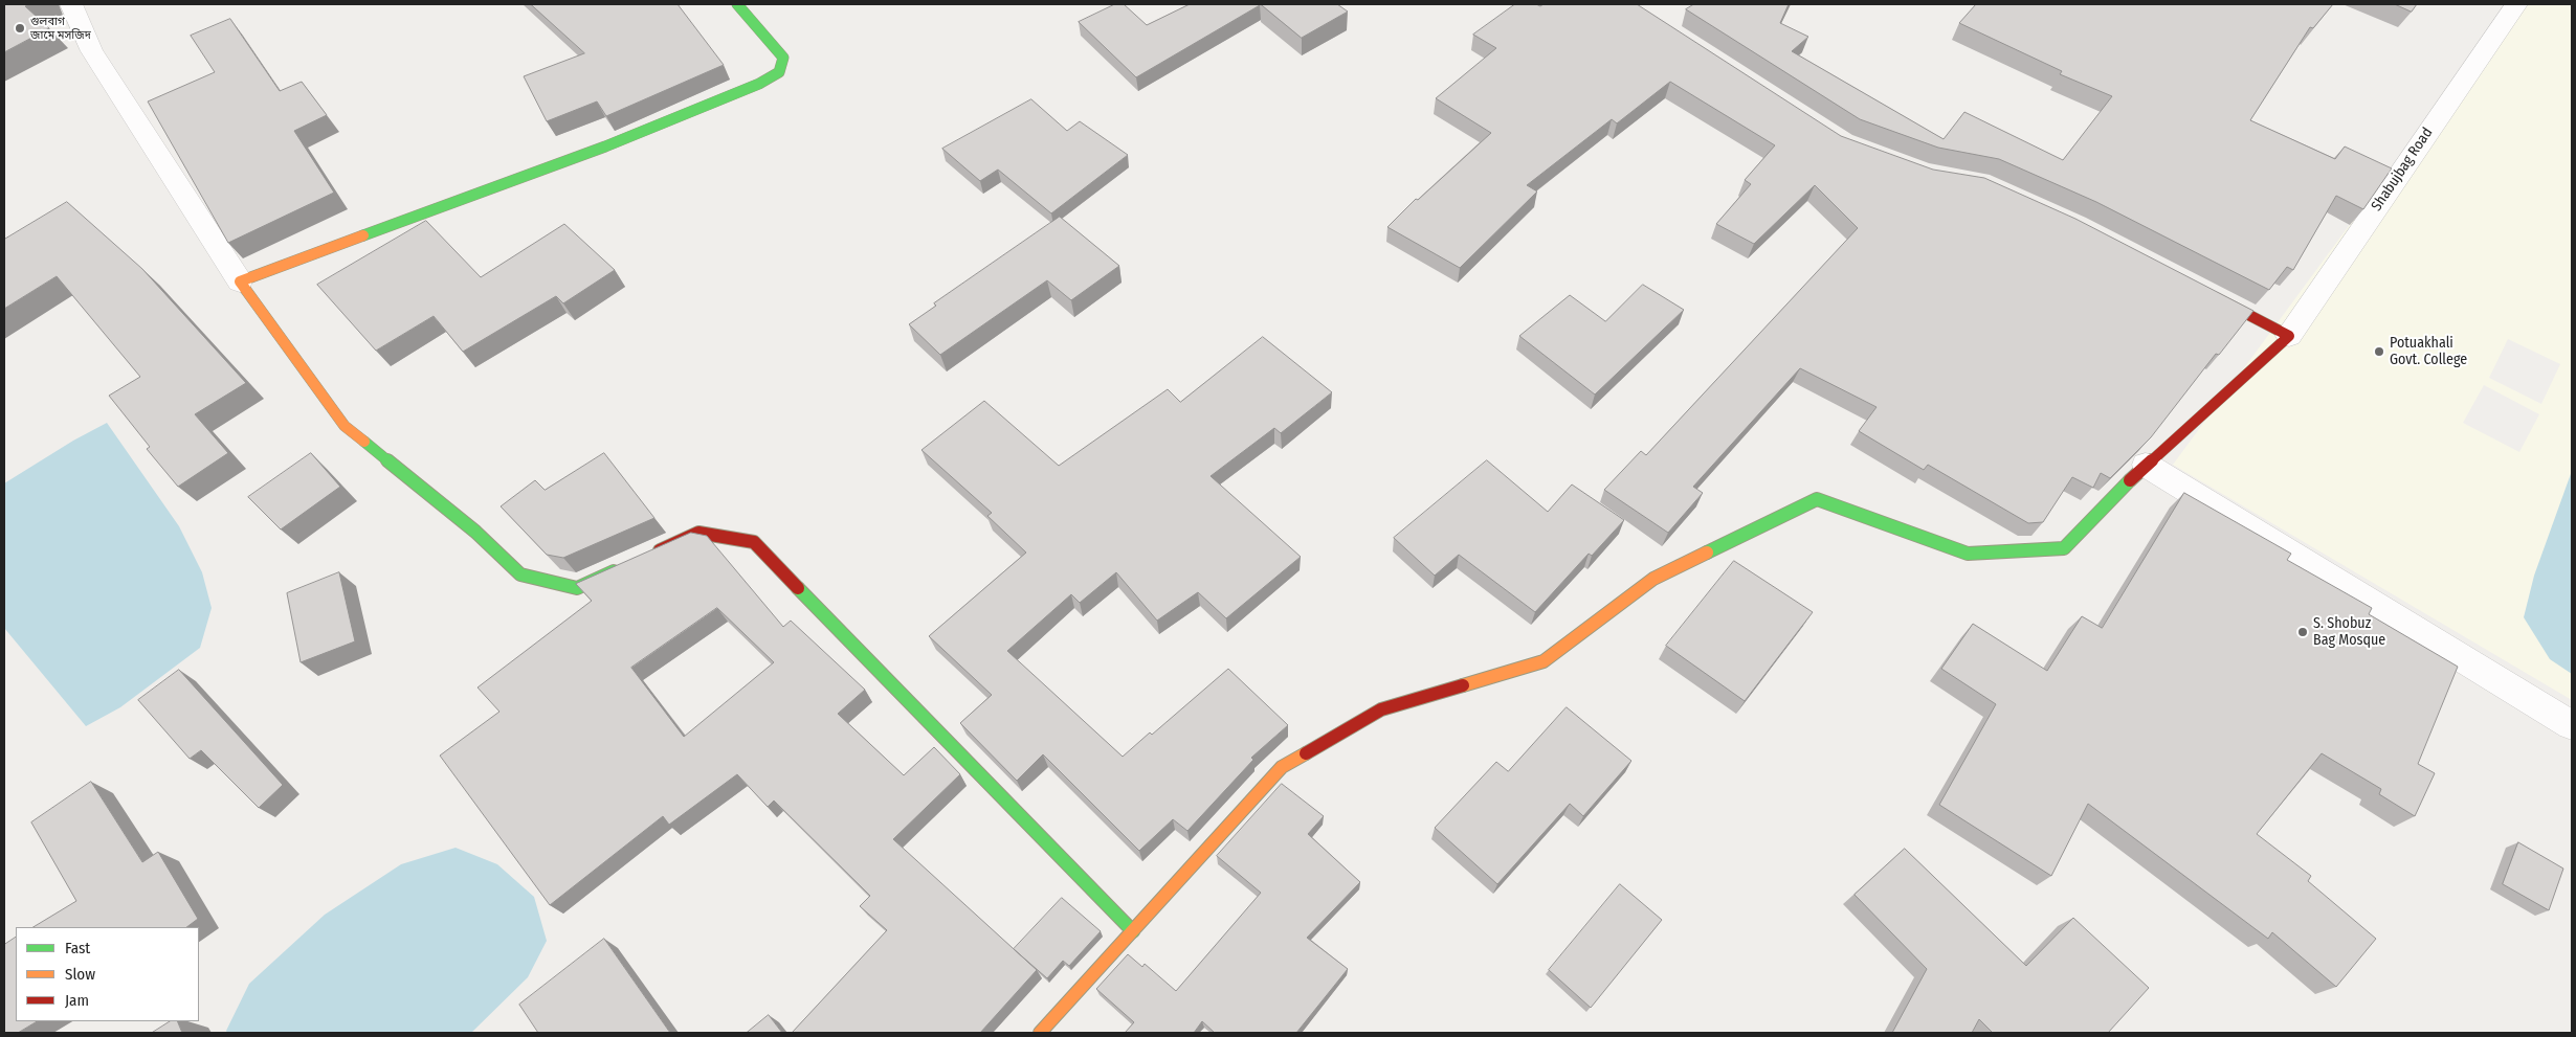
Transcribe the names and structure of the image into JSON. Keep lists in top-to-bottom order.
{
  "streets": {
    "street": ["Shabujbag Road"]
  },
  "places": ["গুলবাগ জামে মসজিদ", "Potuakhali Govt. College", "S. Shobuz Bag Mosque"],
  "legend": ["Fast", "Slow", "Jam"]
}
